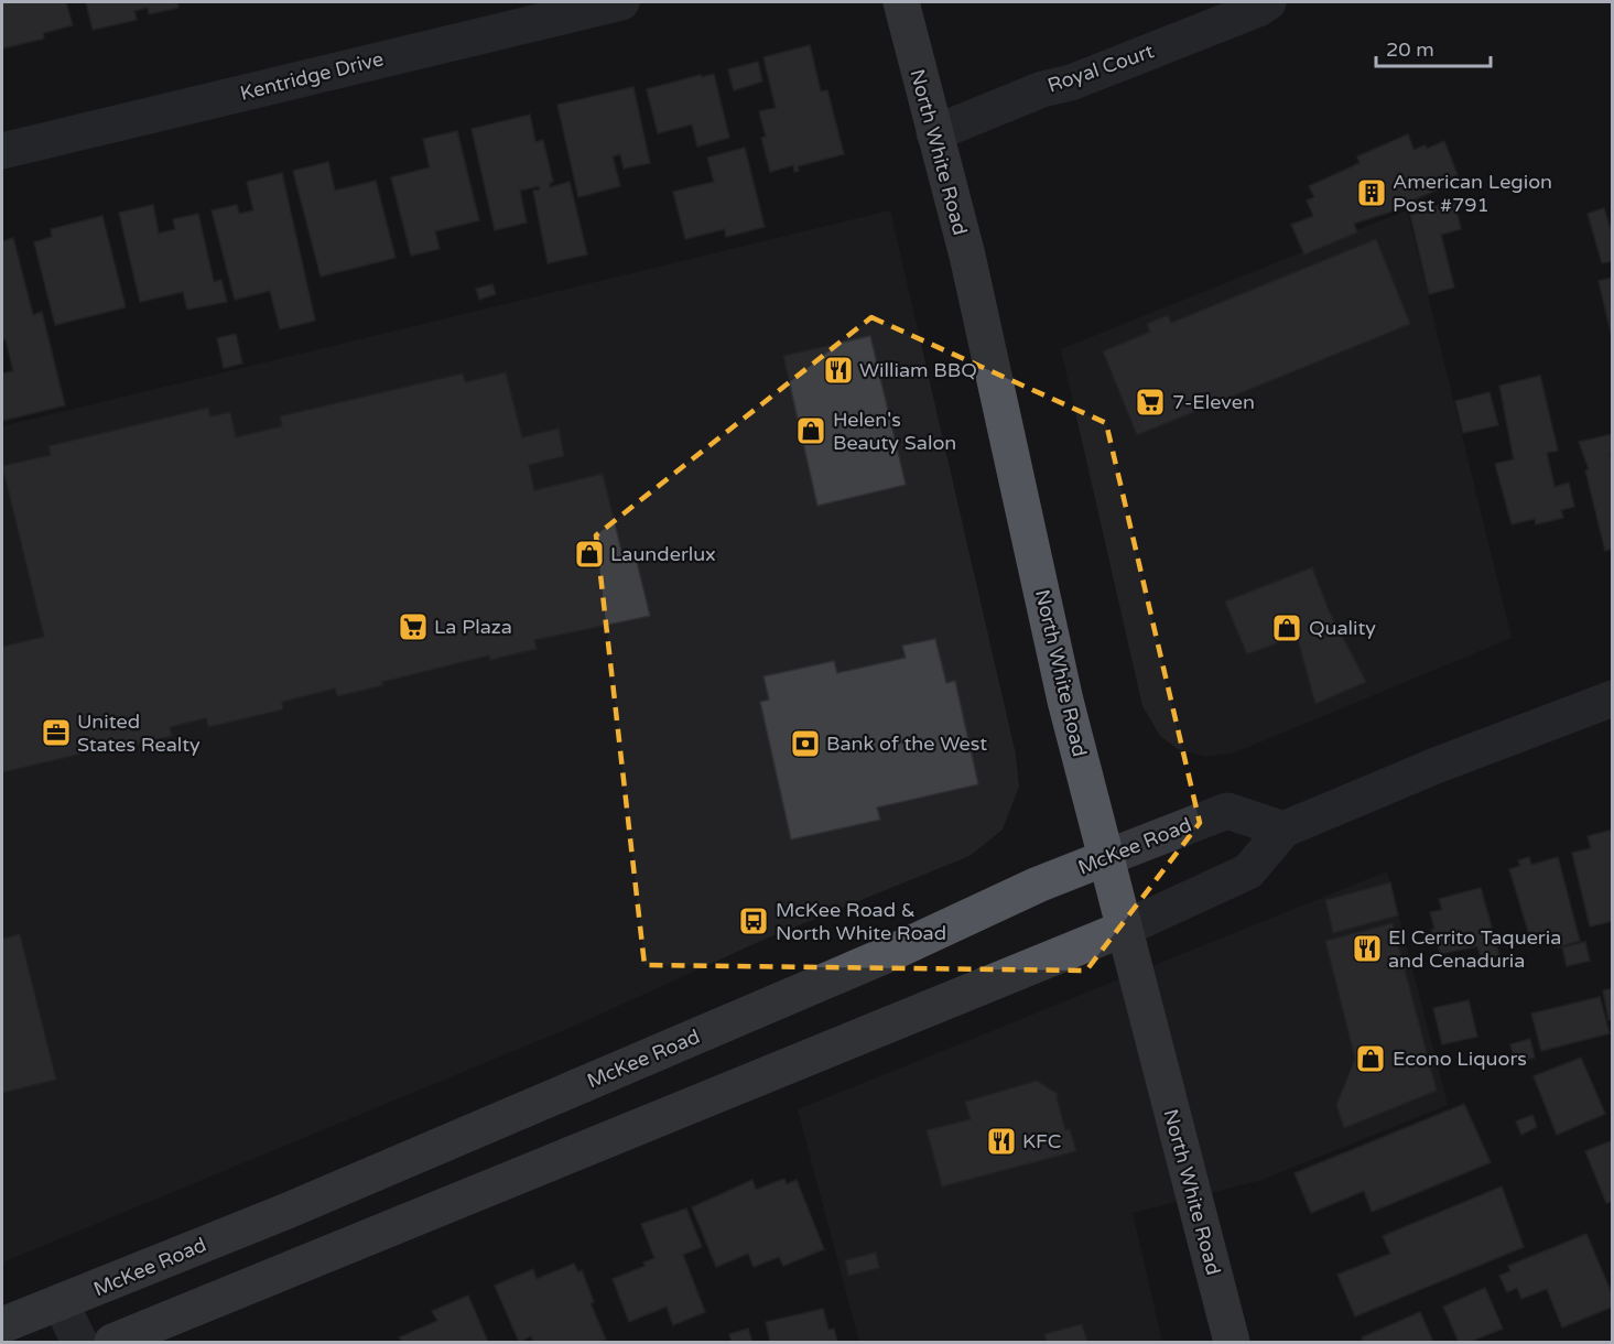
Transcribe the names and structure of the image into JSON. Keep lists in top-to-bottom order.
{
  "streets": {
    "main road": ["North White Road", "McKee Road"],
    "street": ["Royal Court", "Kentridge Drive"]
  },
  "crossings": [
    ["Royal Court", "North White Road"],
    ["North White Road", "McKee Road"]
  ],
  "places": {
    "building": ["American Legion Post #791"],
    "restaurant": ["William BBQ", "El Cerrito Taqueria and Cenaduria", "KFC"],
    "supermarket": ["7-Eleven", "La Plaza"],
    "shop": [
      "Helen's Beauty Salon",
      "Launderlux",
      "Quality",
      "Econo Liquors"
    ],
    "office": ["United States Realty"],
    "bank": ["Bank of the West"],
    "bus stop": ["McKee Road & North White Road"]
  },
  "scale_bar": "20 m"
}
